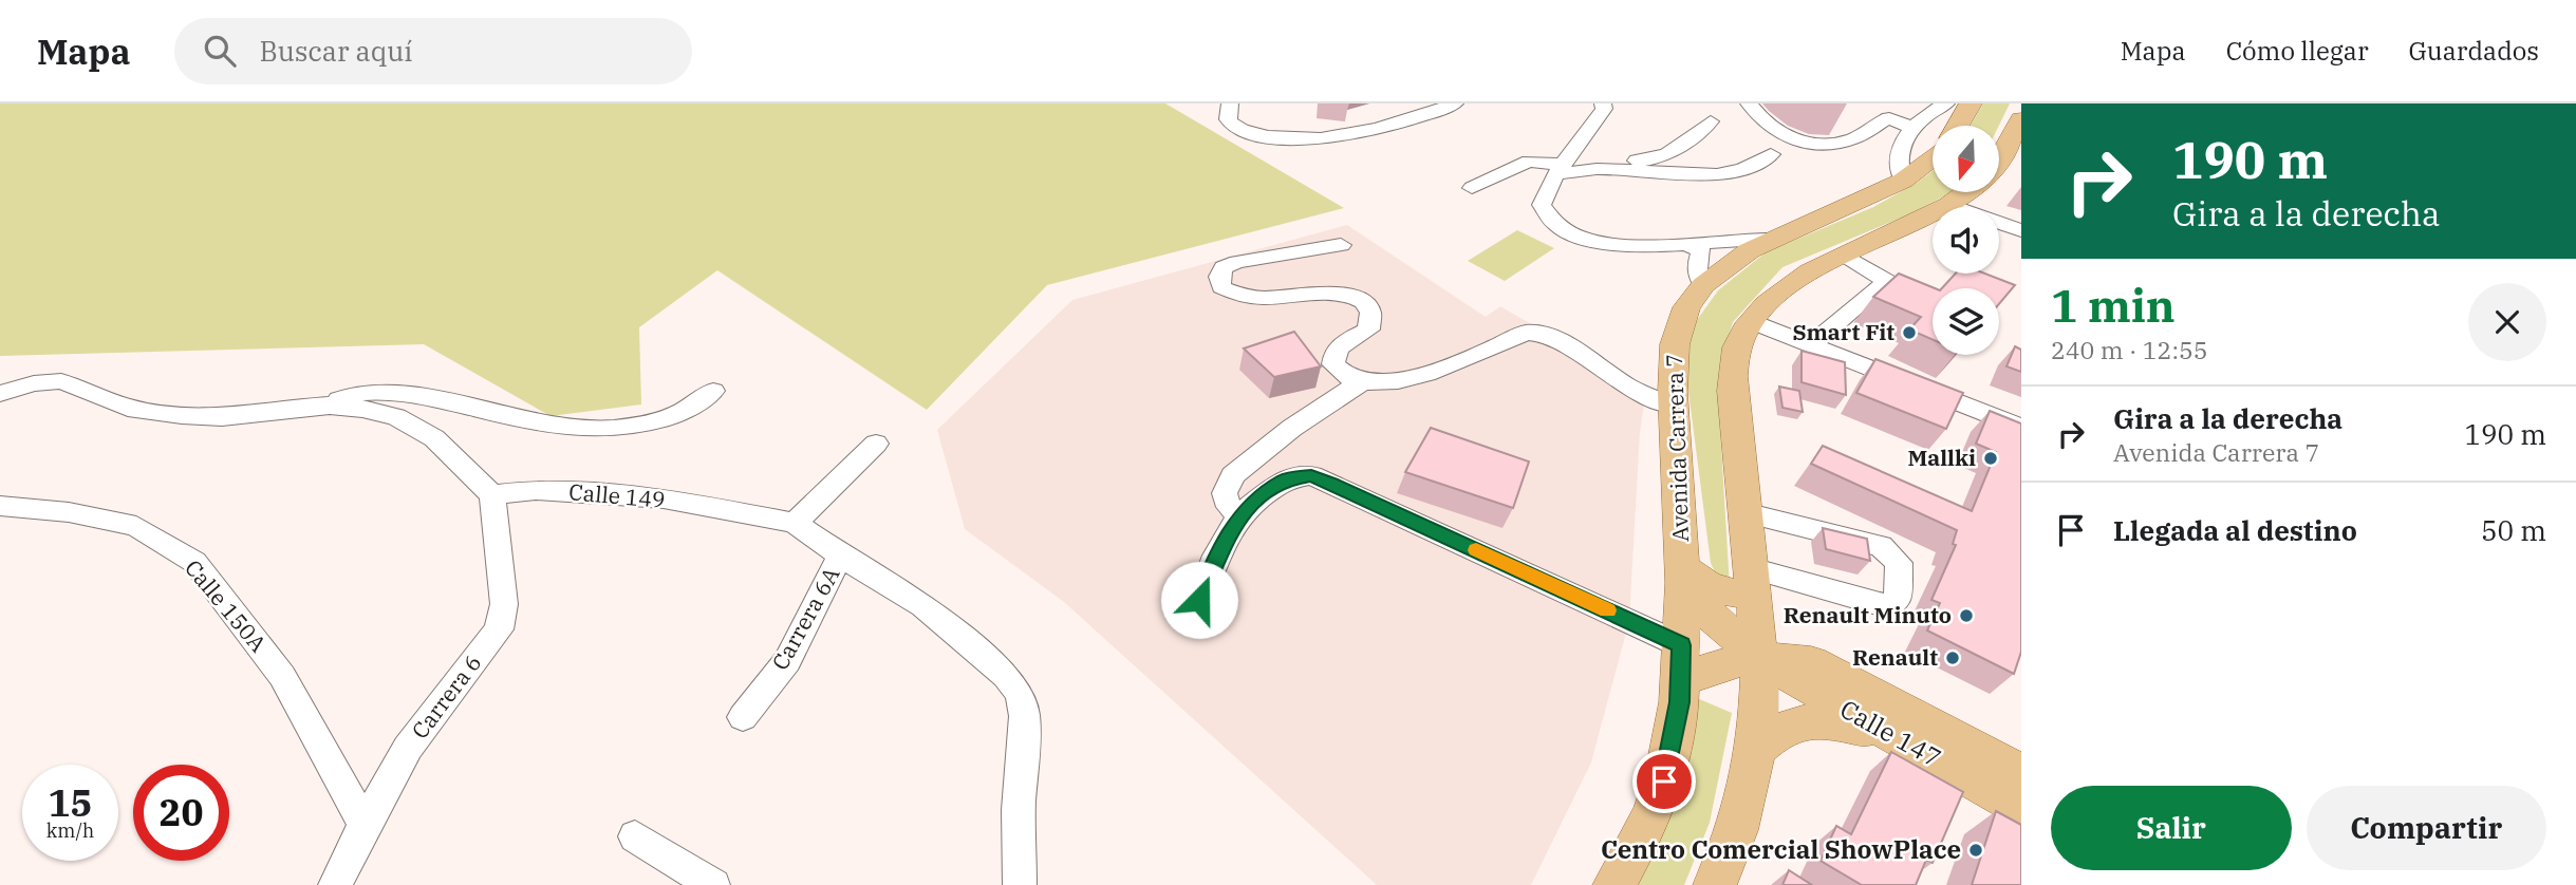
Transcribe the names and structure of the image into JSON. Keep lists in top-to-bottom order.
{
  "streets": {
    "main road": ["Avenida Carrera 7", "Calle 147"],
    "street": [
      "Calle 149",
      "Calle 150A",
      "Carrera 6A",
      "Carrera 6"
    ]
  },
  "crossings": [
    ["Avenida Carrera 7", "Calle 147"],
    ["Calle 149", "Carrera 6A"],
    ["Calle 149", "Carrera 6"],
    ["Calle 150A", "Carrera 6"]
  ],
  "places": [
    "Smart Fit",
    "Mallki",
    "Renault Minuto",
    "Renault",
    "Centro Comercial ShowPlace"
  ],
  "north": "bottom",
  "page": {
    "header": "Mapa",
    "search": "Buscar aquí",
    "nav": ["Mapa", "Cómo llegar", "Guardados"],
    "turn": ["190 m", "Gira a la derecha"],
    "heading": ["1 min", "240 m · 12:55"],
    "list": [
      {
        "name": "Gira a la derecha",
        "note": "Avenida Carrera 7",
        "value": "190 m"
      },
      {
        "name": "Llegada al destino",
        "value": "50 m"
      }
    ],
    "speed": "15 km/h",
    "limit": "20",
    "buttons": ["Salir", "Compartir"]
  }
}
